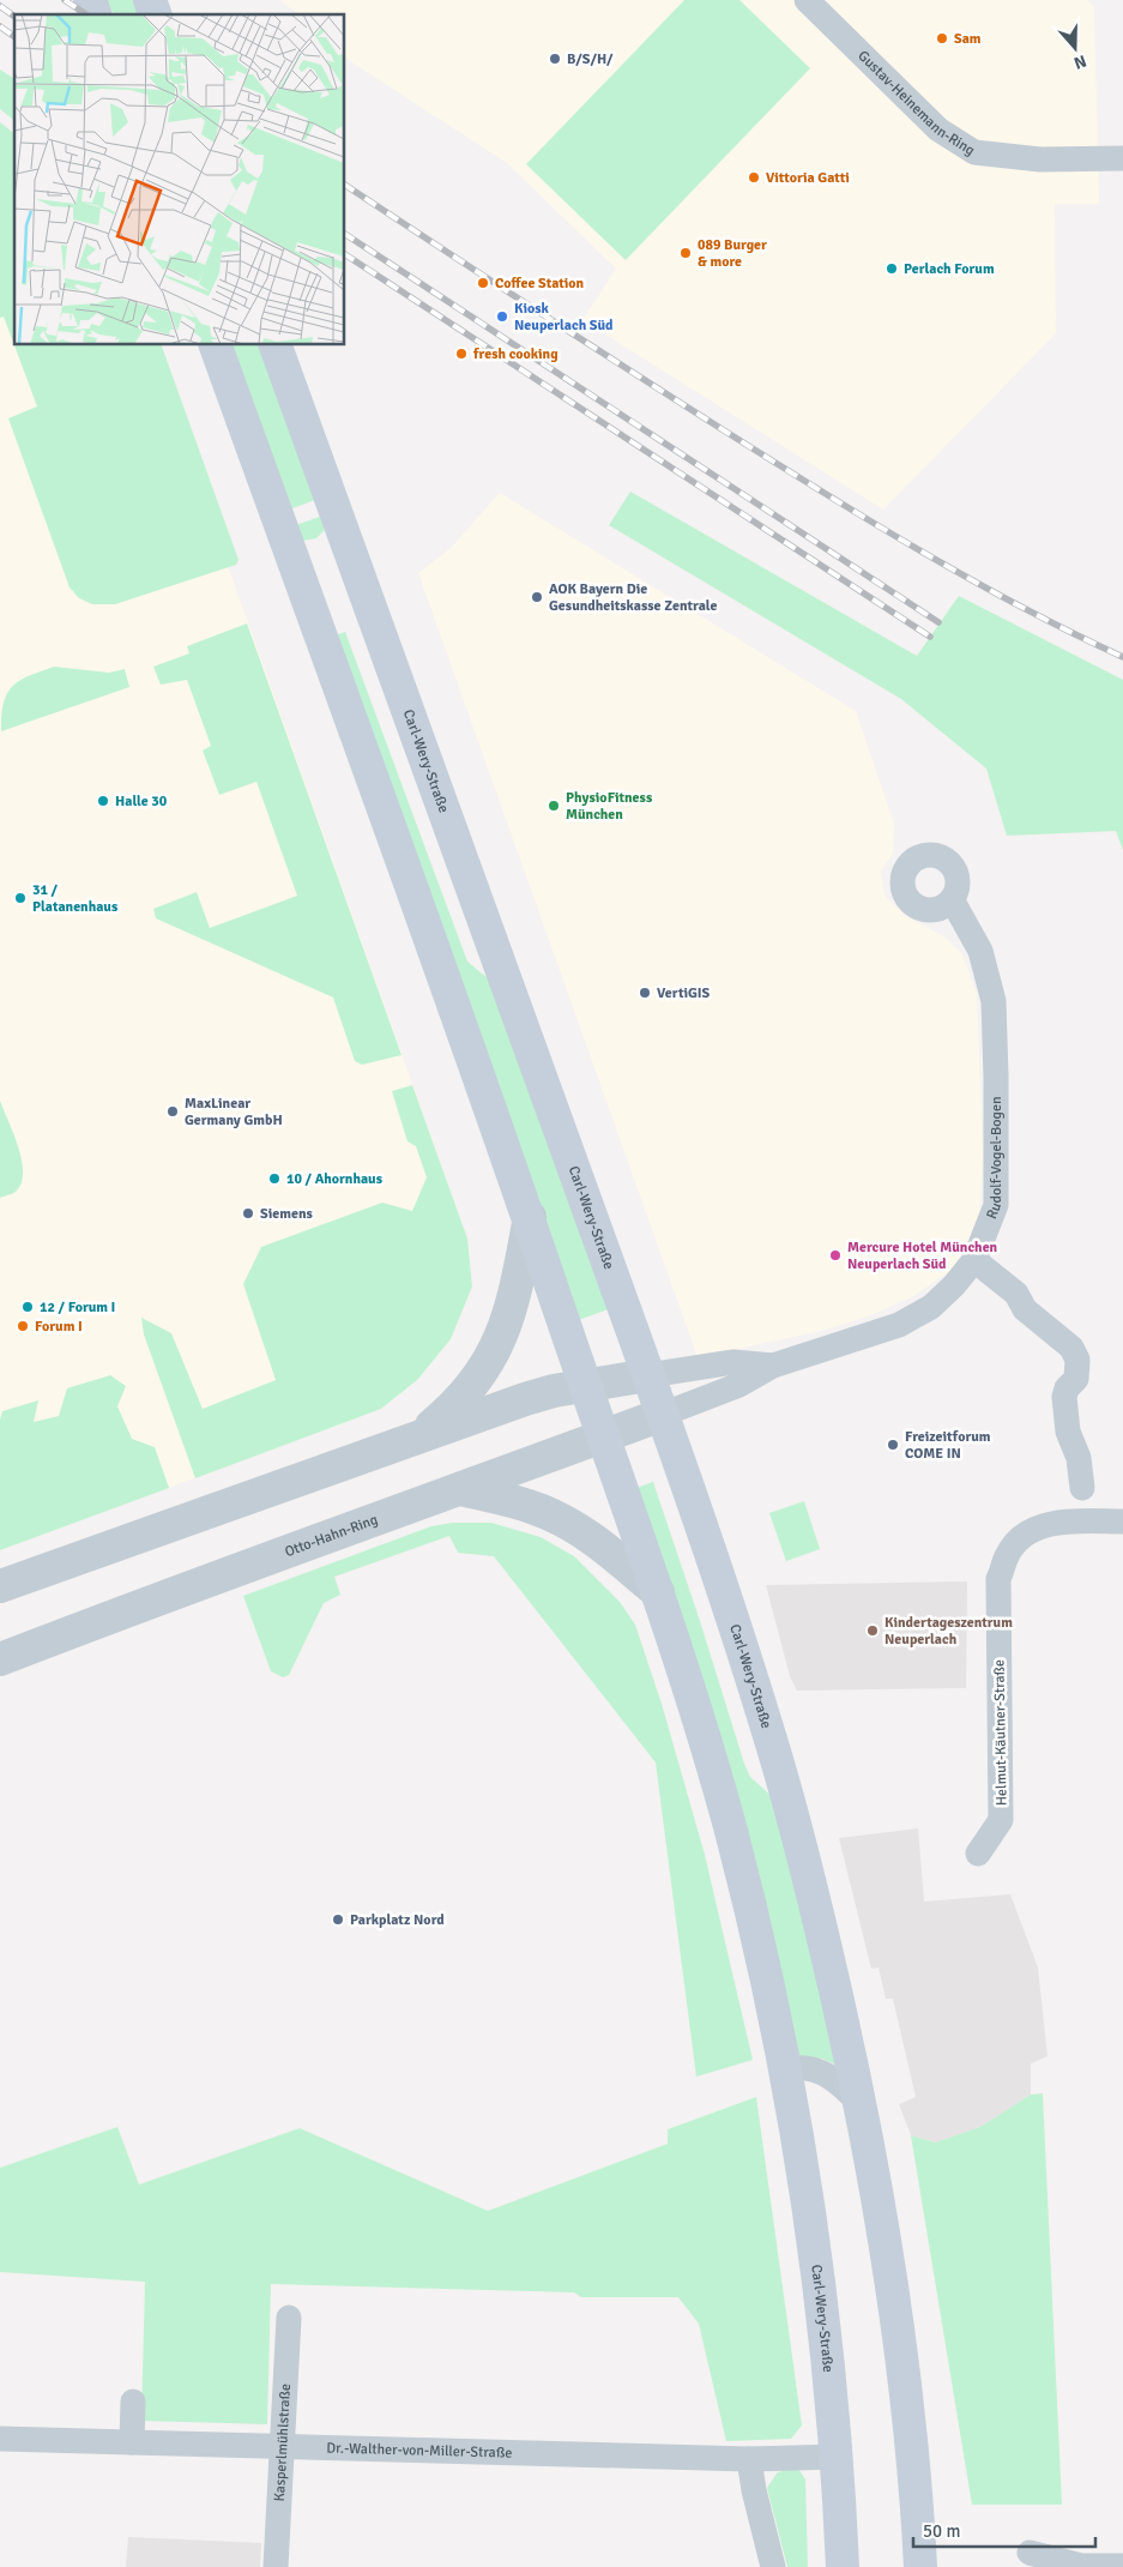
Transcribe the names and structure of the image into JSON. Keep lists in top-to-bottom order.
{
  "streets": {
    "main road": ["Carl-Wery-Straße"],
    "street": [
      "Gustav-Heinemann-Ring",
      "Rudolf-Vogel-Bogen",
      "Otto-Hahn-Ring",
      "Helmut-Käutner-Straße",
      "Kasperlmühlstraße",
      "Dr.-Walther-von-Miller-Straße"
    ]
  },
  "crossings": [
    ["Carl-Wery-Straße", "Rudolf-Vogel-Bogen"],
    ["Carl-Wery-Straße", "Otto-Hahn-Ring"],
    ["Carl-Wery-Straße", "Dr.-Walther-von-Miller-Straße"],
    ["Rudolf-Vogel-Bogen", "Otto-Hahn-Ring"],
    ["Kasperlmühlstraße", "Dr.-Walther-von-Miller-Straße"]
  ],
  "places": [
    "Sam",
    "B/S/H/",
    "Vittoria Gatti",
    "089 Burger & more",
    "Perlach Forum",
    "Coffee Station",
    "Kiosk Neuperlach Süd",
    "fresh cooking",
    "AOK Bayern Die Gesundheitskasse Zentrale",
    "Halle 30",
    "PhysioFitness München",
    "31 / Platanenhaus",
    "VertiGIS",
    "MaxLinear Germany GmbH",
    "10 / Ahornhaus",
    "Siemens",
    "Mercure Hotel München Neuperlach Süd",
    "12 / Forum I",
    "Forum I",
    "Freizeitforum COME IN",
    "Kindertageszentrum Neuperlach",
    "Parkplatz Nord"
  ],
  "scale_bar": "50 m",
  "north": "bottom"
}
